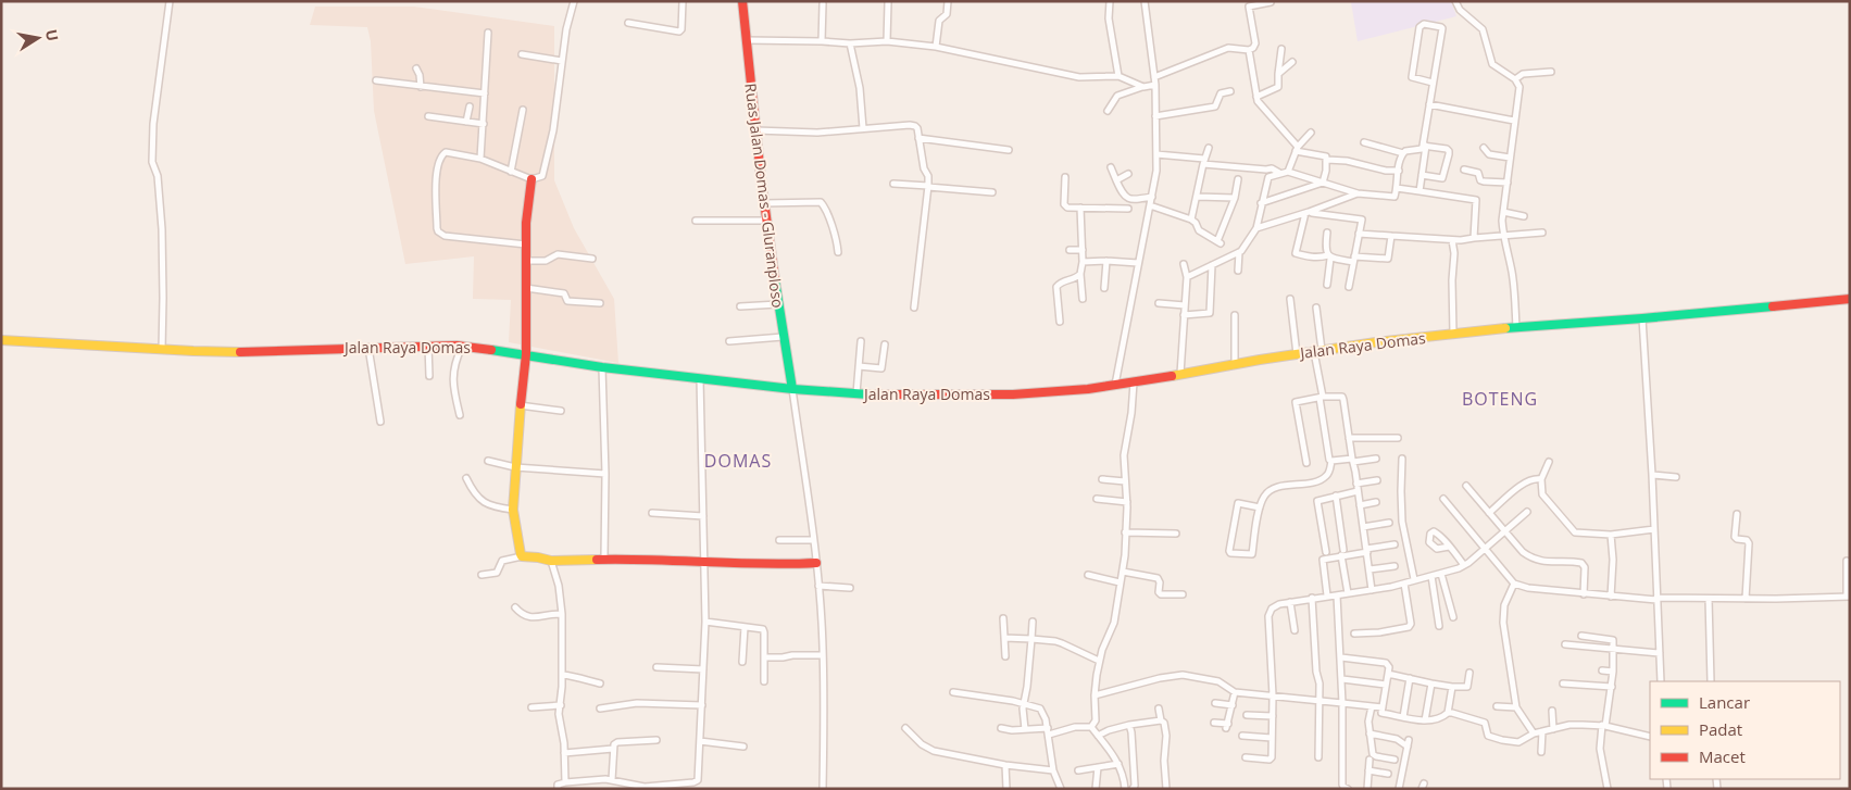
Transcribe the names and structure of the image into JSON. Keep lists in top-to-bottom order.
{
  "streets": {
    "main road": ["Ruas Jalan Domas - Gluranploso", "Jalan Raya Domas"]
  },
  "crossings": [
    ["Ruas Jalan Domas - Gluranploso", "Jalan Raya Domas"]
  ],
  "districts": ["BOTENG", "DOMAS"],
  "legend": ["Lancar", "Padat", "Macet"],
  "north": "right"
}
